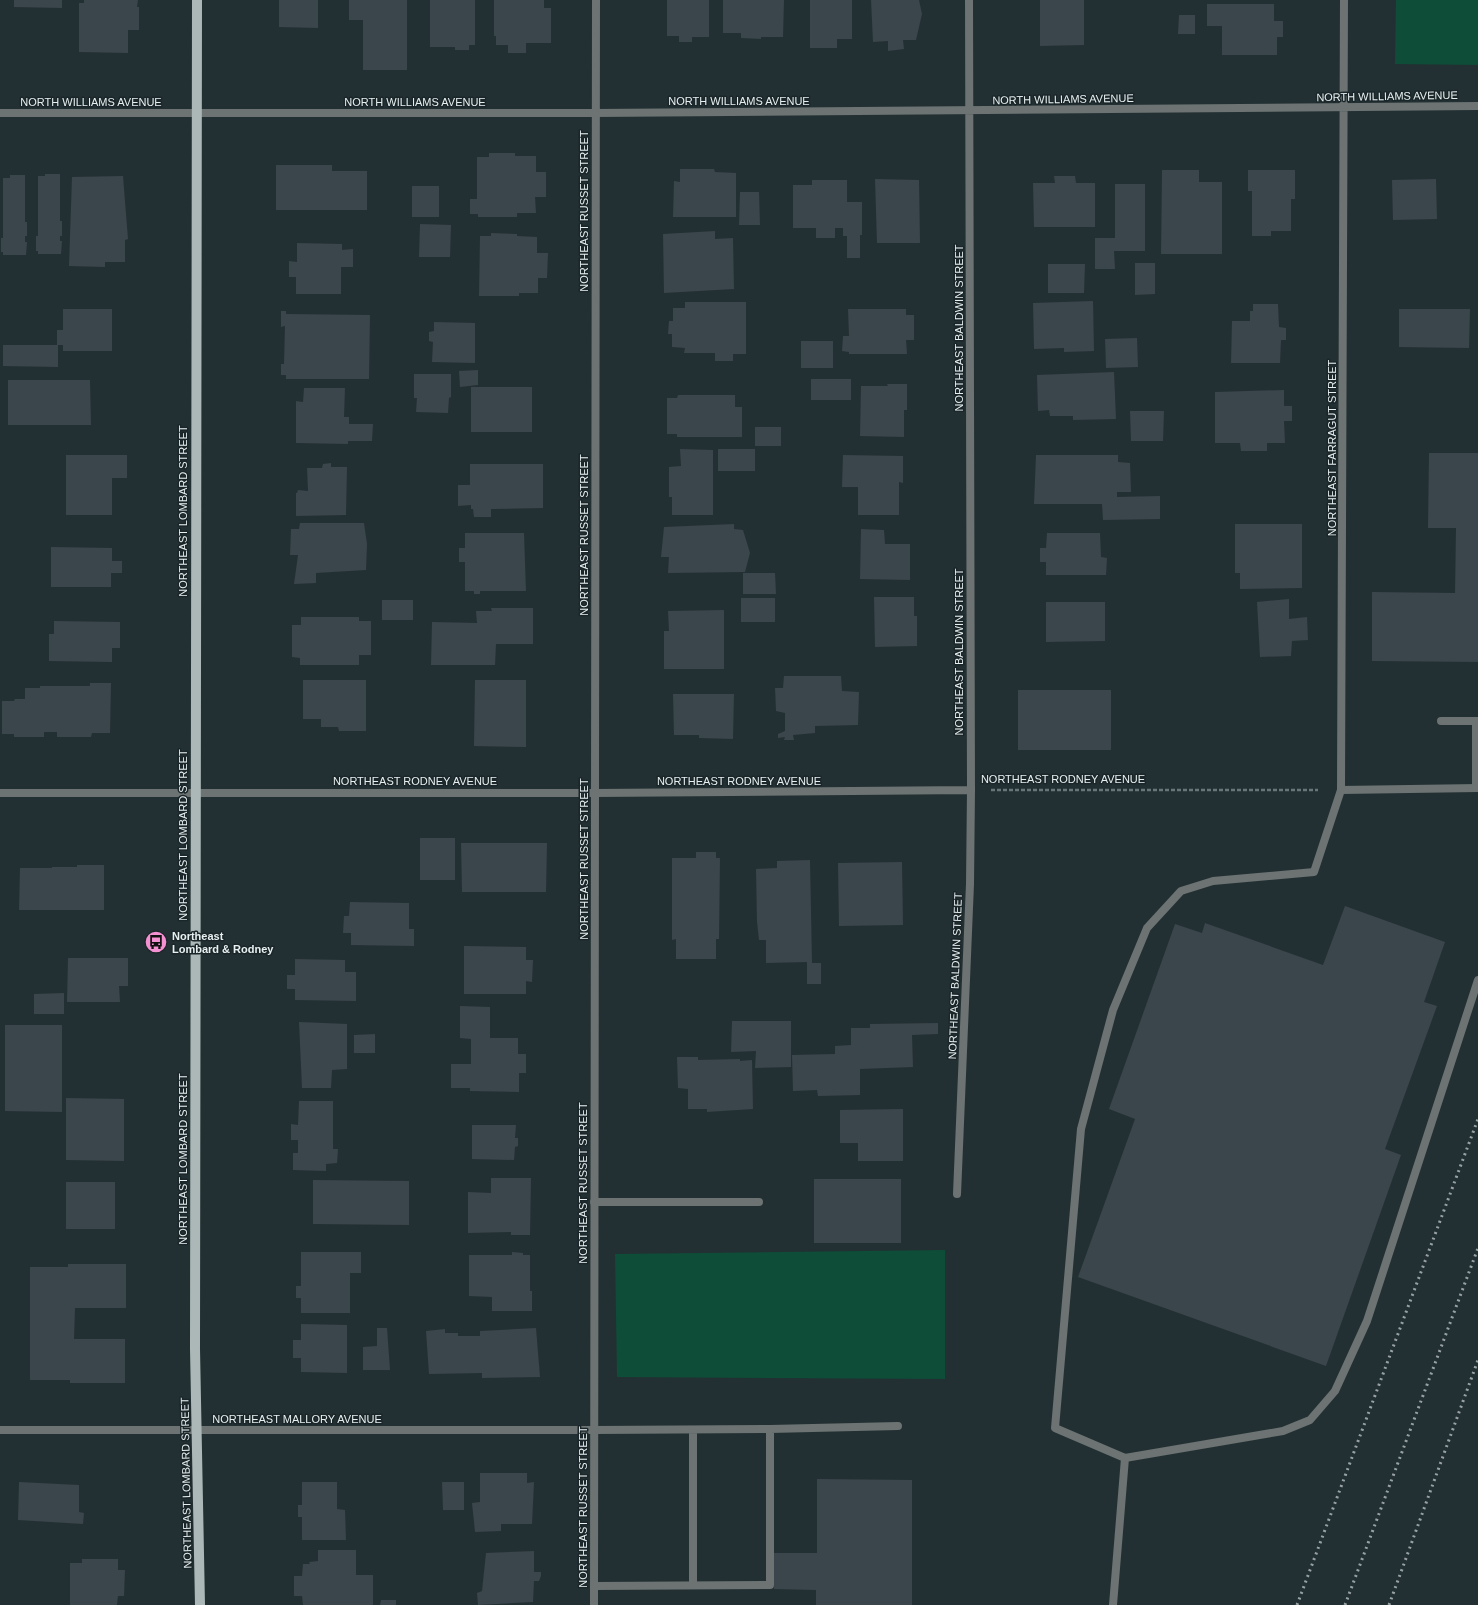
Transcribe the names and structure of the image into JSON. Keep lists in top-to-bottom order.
{
  "streets": {
    "main road": ["NORTHEAST LOMBARD STREET"],
    "street": [
      "NORTH WILLIAMS AVENUE",
      "NORTHEAST RUSSET STREET",
      "NORTHEAST BALDWIN STREET",
      "NORTHEAST FARRAGUT STREET",
      "NORTHEAST RODNEY AVENUE",
      "NORTHEAST MALLORY AVENUE"
    ]
  },
  "crossings": [
    ["NORTH WILLIAMS AVENUE", "NORTHEAST RUSSET STREET"],
    ["NORTH WILLIAMS AVENUE", "NORTHEAST BALDWIN STREET"],
    ["NORTH WILLIAMS AVENUE", "NORTHEAST FARRAGUT STREET"],
    ["NORTH WILLIAMS AVENUE", "NORTHEAST LOMBARD STREET"],
    ["NORTHEAST RUSSET STREET", "NORTHEAST RODNEY AVENUE"],
    ["NORTHEAST RUSSET STREET", "NORTHEAST MALLORY AVENUE"],
    ["NORTHEAST BALDWIN STREET", "NORTHEAST RODNEY AVENUE"],
    ["NORTHEAST FARRAGUT STREET", "NORTHEAST RODNEY AVENUE"],
    ["NORTHEAST LOMBARD STREET", "NORTHEAST RODNEY AVENUE"],
    ["NORTHEAST LOMBARD STREET", "NORTHEAST MALLORY AVENUE"]
  ],
  "places": {
    "bus stop": ["Northeast Lombard & Rodney"]
  }
}
